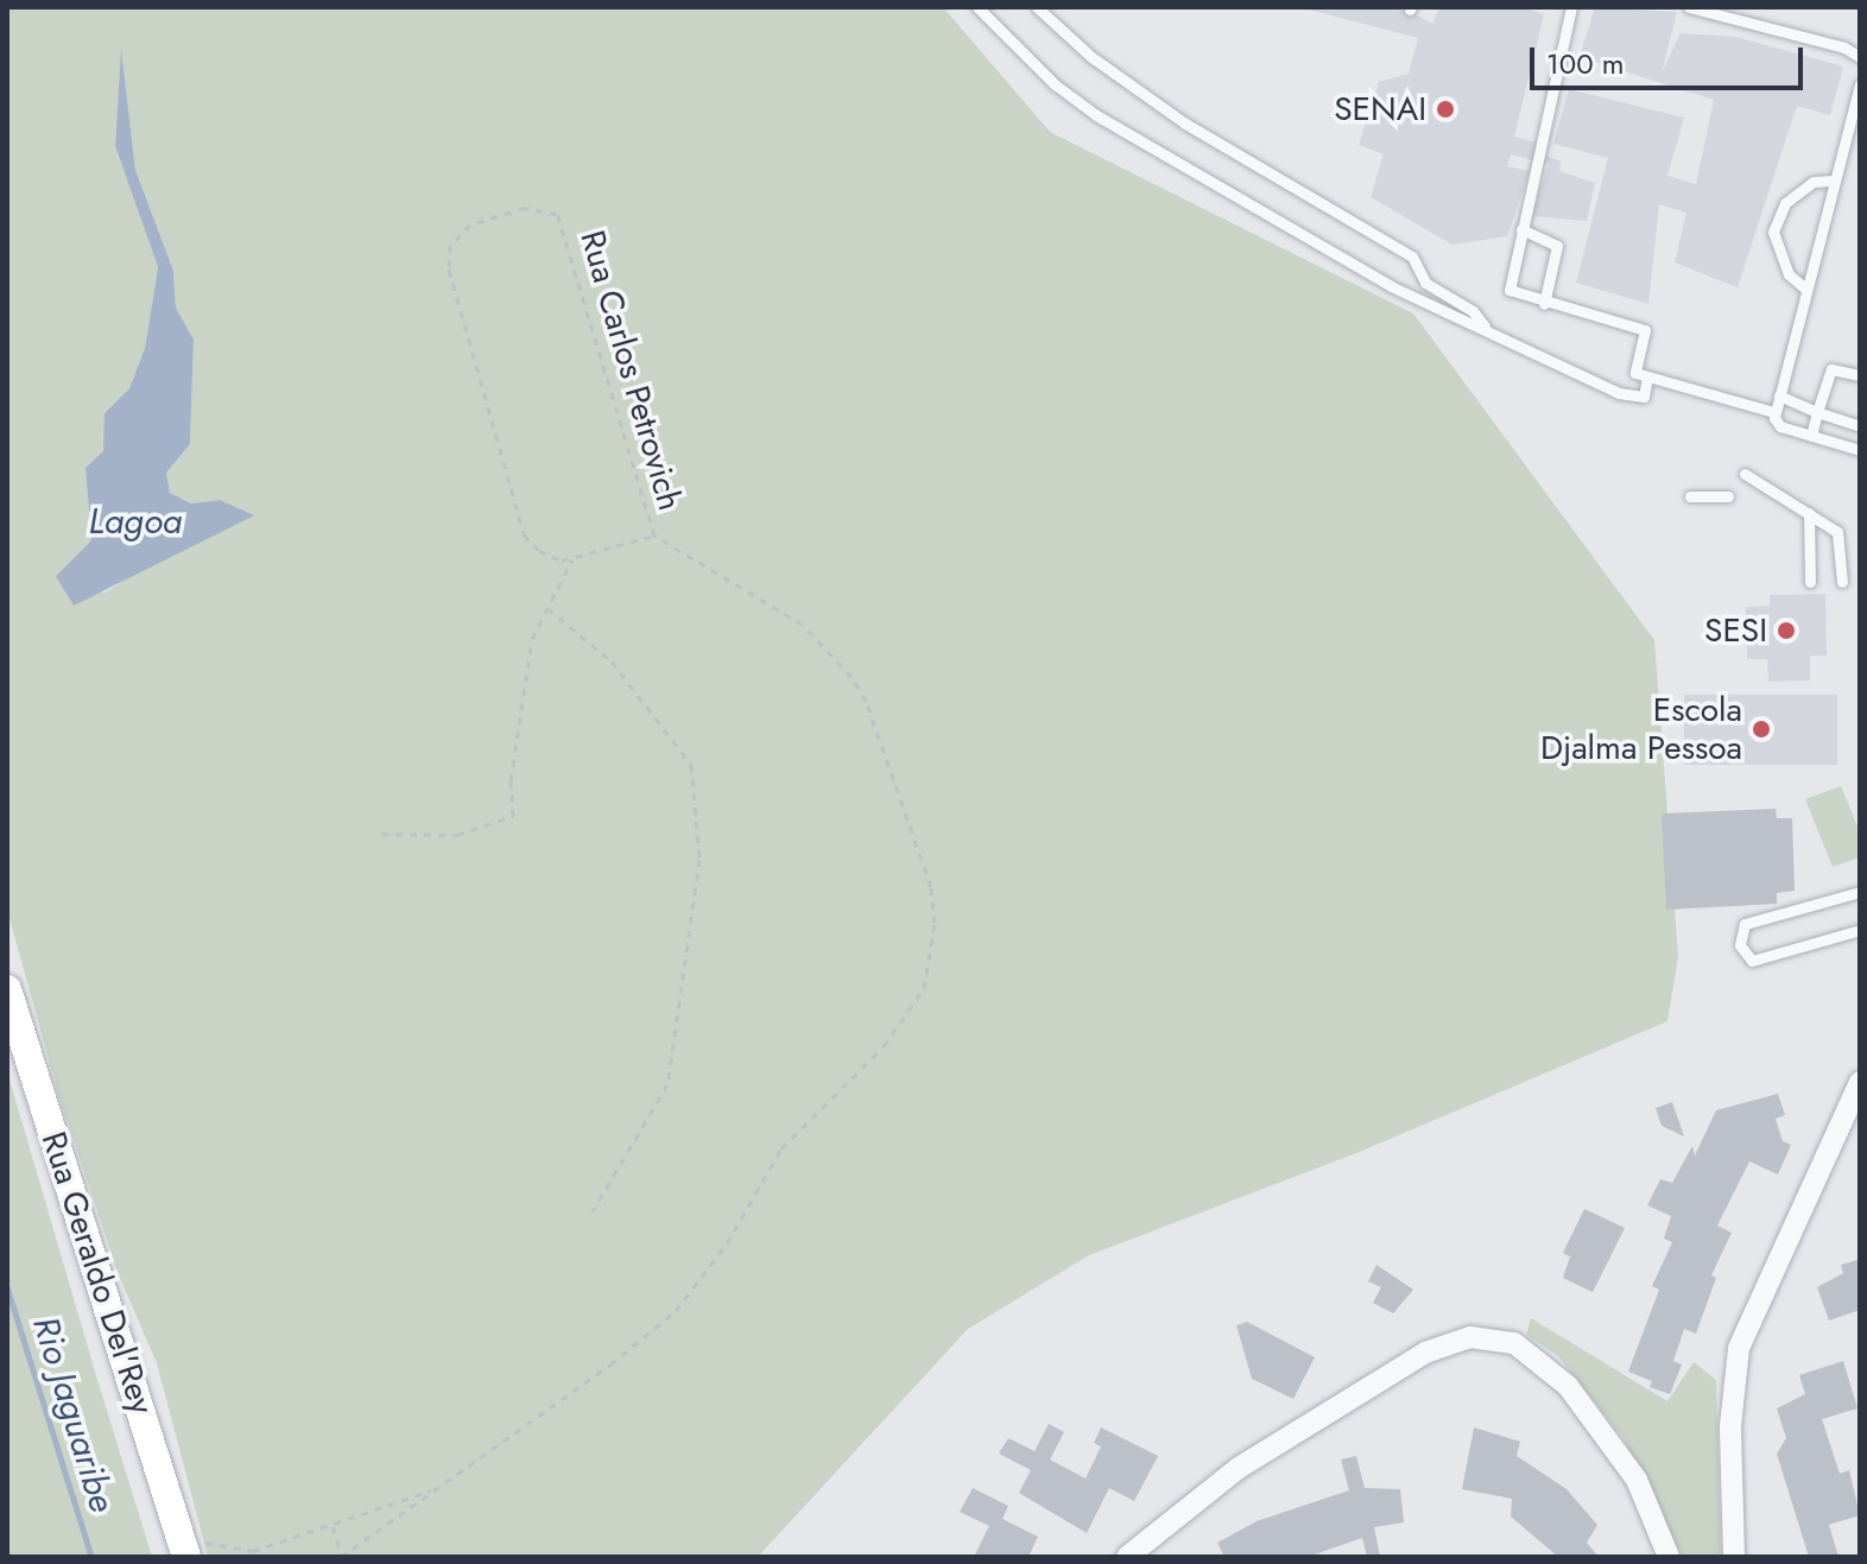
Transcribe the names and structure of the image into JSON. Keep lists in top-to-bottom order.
{
  "streets": {
    "main road": ["Rua Geraldo Del'Rey"],
    "path": ["Rua Carlos Petrovich"]
  },
  "crossings": [
    ["Rua Carlos Petrovich", "Rua Geraldo Del'Rey"]
  ],
  "water": ["Lagoa", "Rio Jaguaribe"],
  "places": ["SENAI", "SESI", "Escola Djalma Pessoa"],
  "scale_bar": "100 m"
}
